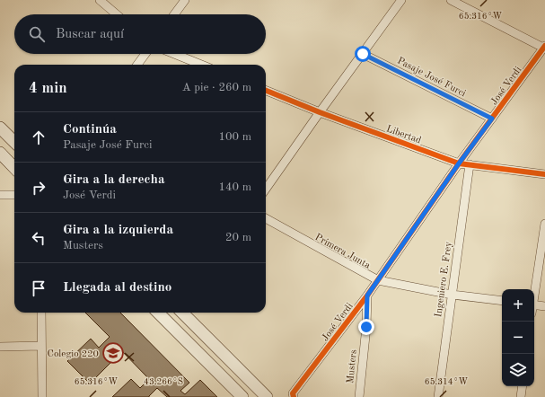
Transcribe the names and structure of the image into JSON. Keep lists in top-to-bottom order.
{
  "streets": {
    "street": [
      "Pasaje José Furci",
      "José Verdi",
      "Libertad",
      "Primera Junta",
      "Ingeniero E. Frey",
      "Musters"
    ]
  },
  "crossings": [
    ["Pasaje José Furci", "José Verdi"],
    ["José Verdi", "Libertad"],
    ["José Verdi", "Primera Junta"],
    ["José Verdi", "Musters"],
    ["Libertad", "Ingeniero E. Frey"],
    ["Primera Junta", "Ingeniero E. Frey"]
  ],
  "places": {
    "school or university": ["Colegio 220"]
  },
  "page": {
    "search": "Buscar aquí",
    "heading": ["4 min", "A pie · 260 m"],
    "list": [
      ["Continúa", "Pasaje José Furci", "100 m"],
      ["Gira a la derecha", "José Verdi", "140 m"],
      ["Gira a la izquierda", "Musters", "20 m"],
      "Llegada al destino"
    ],
    "map_buttons": ["+", "−"]
  },
  "coordinates": ["65.316°W", "43.266°S", "65.314°W"]
}
